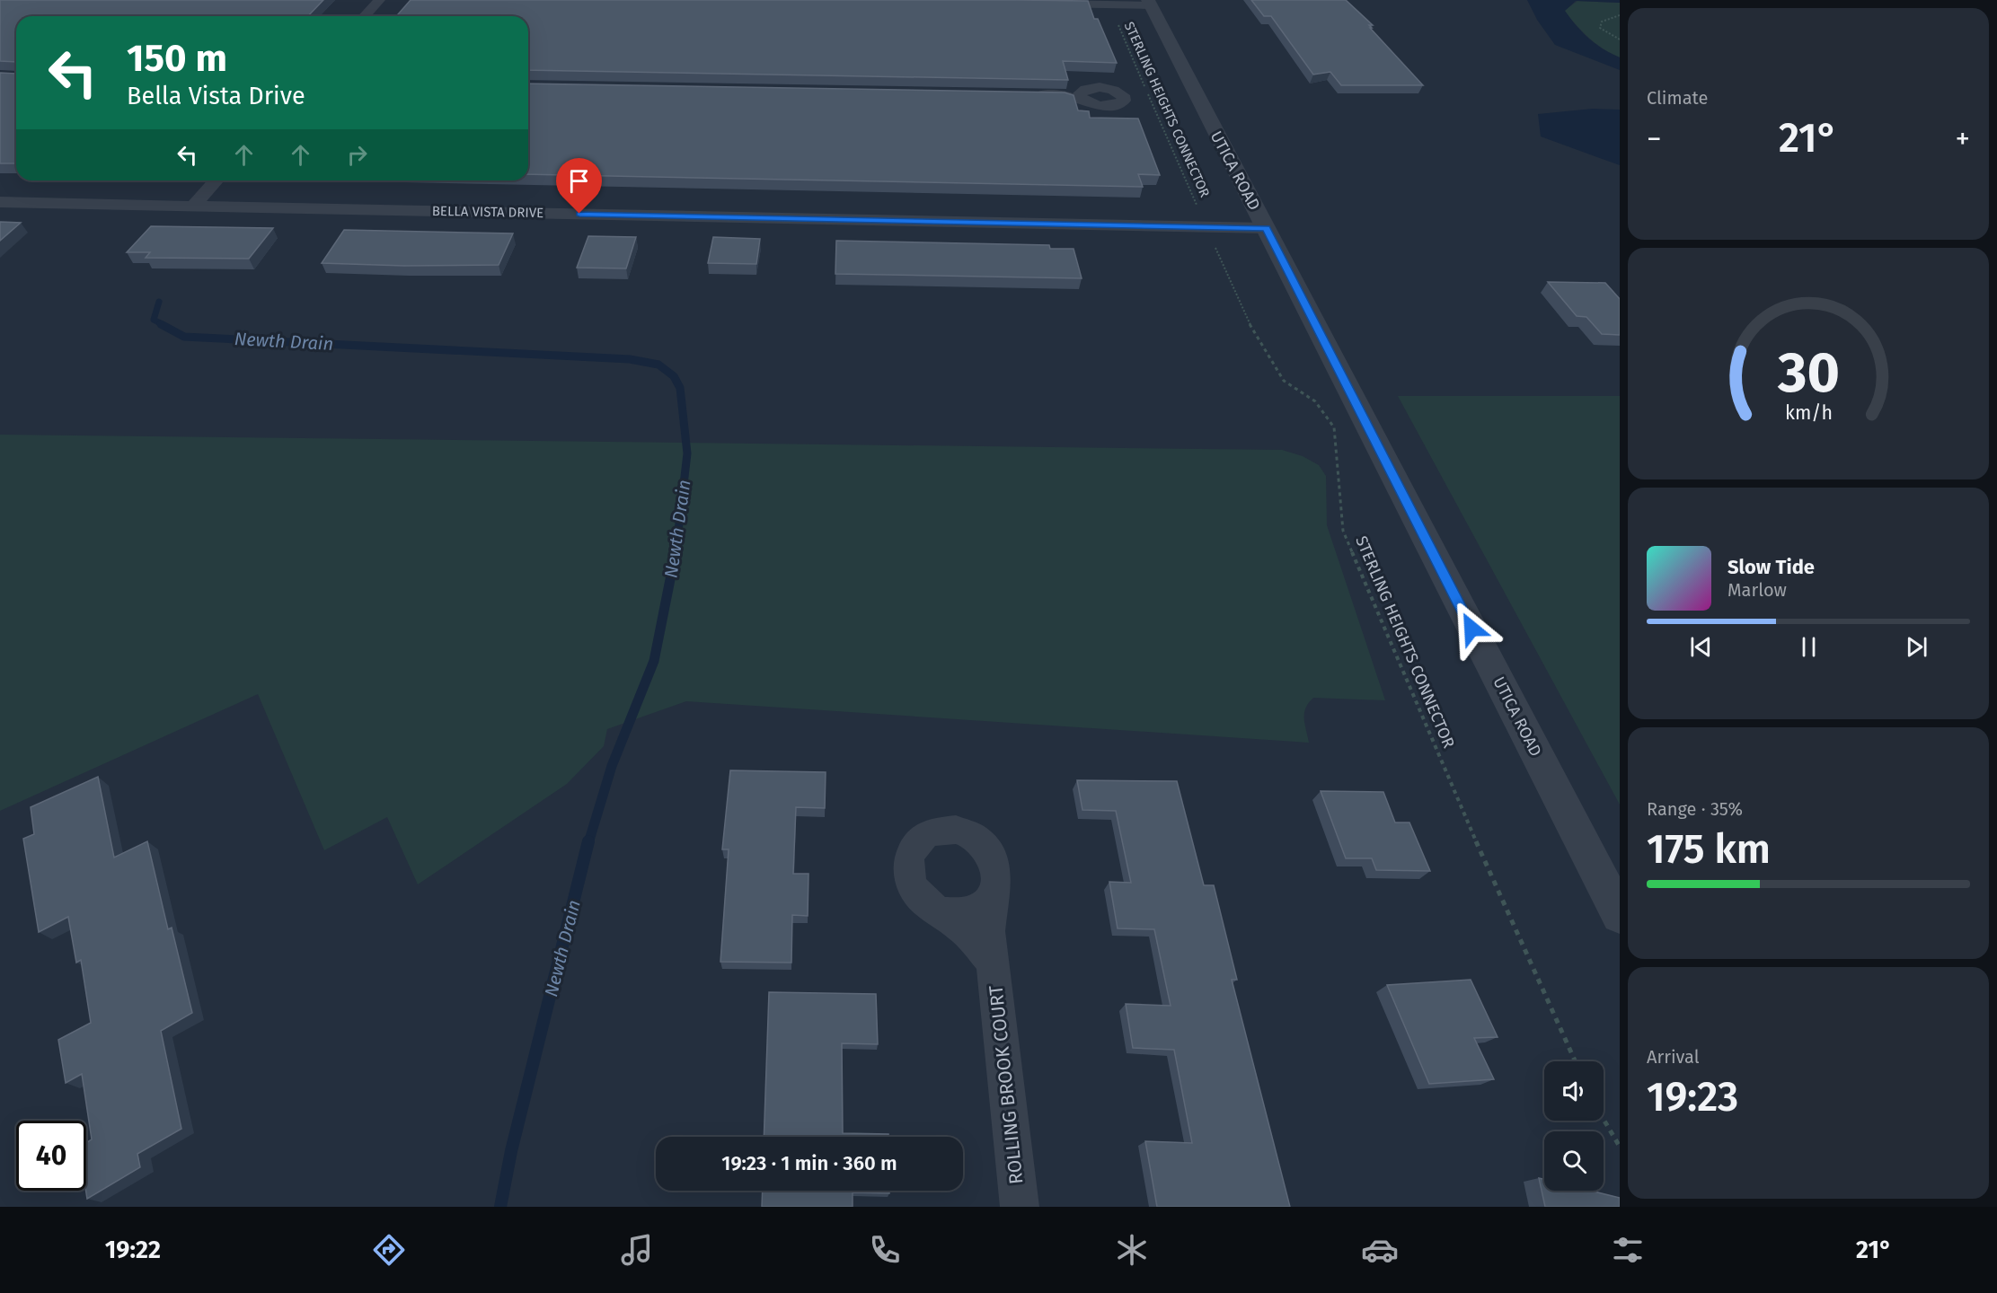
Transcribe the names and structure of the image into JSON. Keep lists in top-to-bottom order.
{
  "streets": {
    "street": ["UTICA ROAD", "BELLA VISTA DRIVE", "ROLLING BROOK COURT"],
    "path": ["STERLING HEIGHTS CONNECTOR"]
  },
  "crossings": [
    ["UTICA ROAD", "BELLA VISTA DRIVE"]
  ],
  "water": ["Newth Drain"],
  "page": {
    "tile": [
      "Climate",
      ["Range · 35%", "175 km"],
      ["Arrival", "19:23"]
    ],
    "turn": ["150 m", "Bella Vista Drive"],
    "heat": ["−", "21°", "+"],
    "song": ["Slow Tide", "Marlow"],
    "limit": "40",
    "trip": "19:23 · 1 min · 360 m",
    "tabs": ["19:22", "21°"],
    "gauge": ["30", "km/h"]
  }
}
